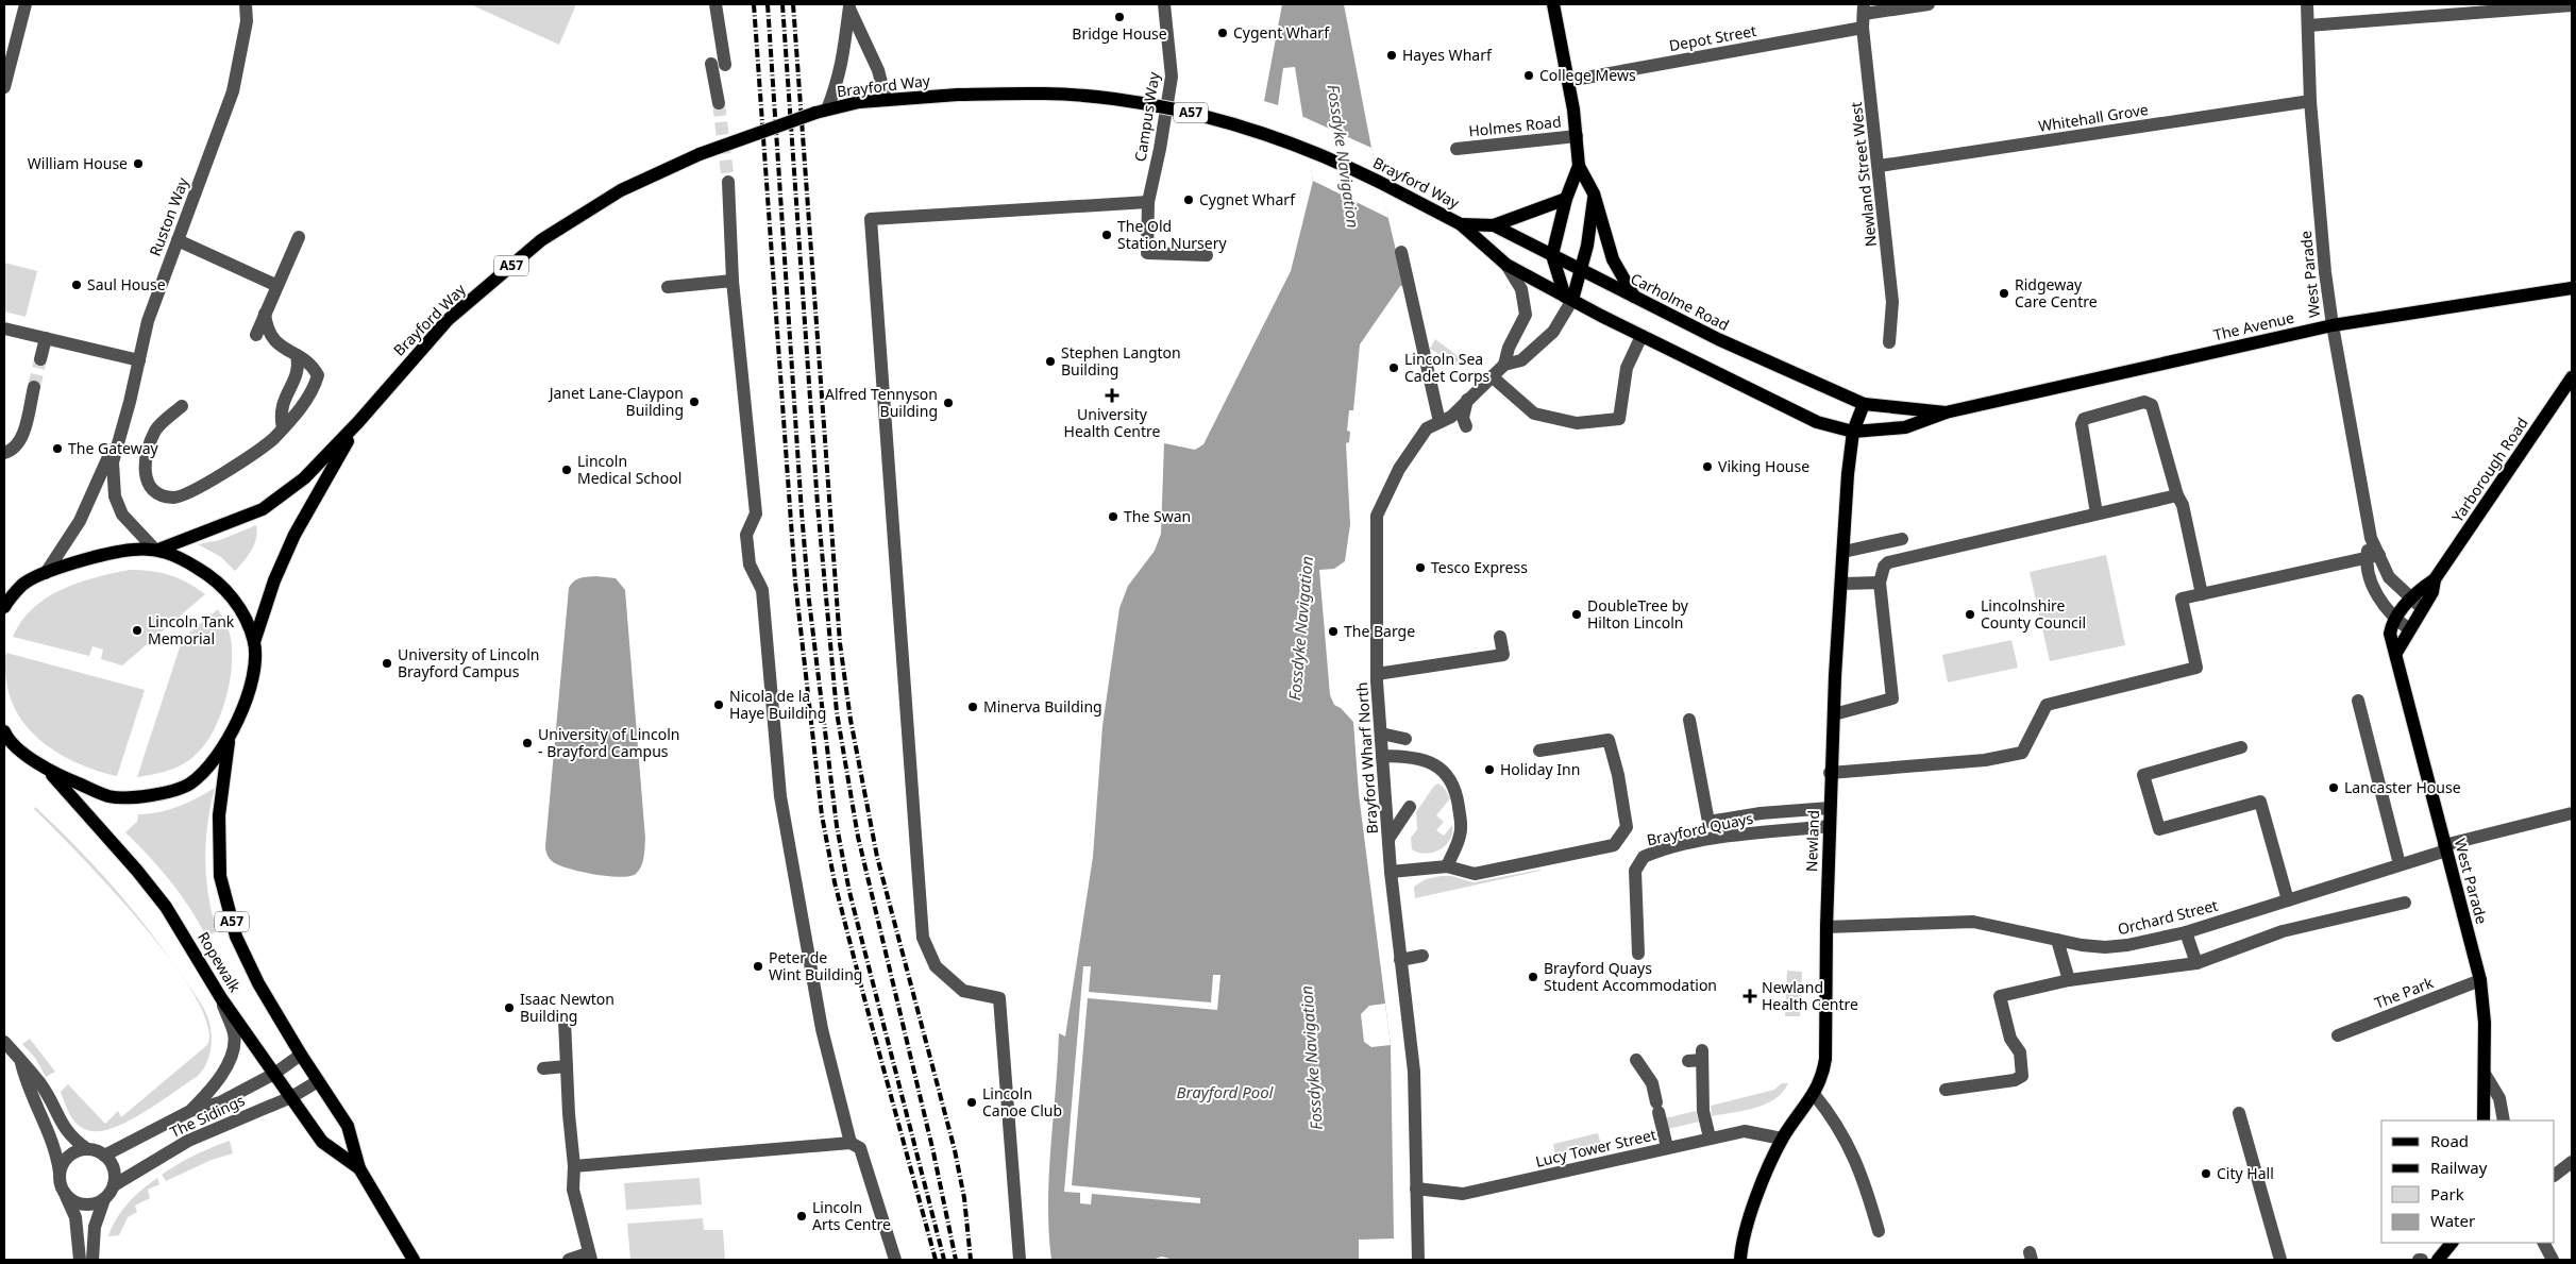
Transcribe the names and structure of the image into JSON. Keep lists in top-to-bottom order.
{
  "streets": {
    "main road": [
      "Brayford Way",
      "A57",
      "West Parade",
      "Carholme Road",
      "The Avenue",
      "Yarborough Road",
      "Newland",
      "Ropewalk"
    ],
    "street": [
      "Depot Street",
      "Campus Way",
      "Whitehall Grove",
      "Holmes Road",
      "Newland Street West",
      "Ruston Way",
      "Brayford Wharf North",
      "Brayford Quays",
      "Orchard Street",
      "The Park",
      "The Sidings",
      "Lucy Tower Street"
    ]
  },
  "crossings": [
    ["Depot Street", "Newland Street West"],
    ["Brayford Way", "Ruston Way"],
    ["Whitehall Grove", "Newland Street West"],
    ["Whitehall Grove", "West Parade"],
    ["West Parade", "The Avenue"],
    ["West Parade", "Yarborough Road"],
    ["West Parade", "Orchard Street"],
    ["West Parade", "The Park"],
    ["Carholme Road", "The Avenue"],
    ["Carholme Road", "Newland"],
    ["The Avenue", "Newland"],
    ["Brayford Wharf North", "Lucy Tower Street"],
    ["Brayford Quays", "Newland"],
    ["Newland", "Orchard Street"],
    ["Newland", "Lucy Tower Street"],
    ["Ropewalk", "The Sidings"]
  ],
  "water": ["Fossdyke Navigation", "Brayford Pool"],
  "places": {
    "other": [
      "Bridge House",
      "Cygent Wharf",
      "Hayes Wharf",
      "College Mews",
      "William House",
      "Cygnet Wharf",
      "The Old Station Nursery",
      "Saul House",
      "Ridgeway Care Centre",
      "Stephen Langton Building",
      "Lincoln Sea Cadet Corps",
      "Janet Lane-Claypon Building",
      "Alfred Tennyson Building",
      "The Gateway",
      "Viking House",
      "Lincoln Medical School",
      "The Swan",
      "Tesco Express",
      "DoubleTree by Hilton Lincoln",
      "Lincolnshire County Council",
      "Lincoln Tank Memorial",
      "The Barge",
      "University of Lincoln Brayford Campus",
      "Nicola de la Haye Building",
      "Minerva Building",
      "University of Lincoln - Brayford Campus",
      "Holiday Inn",
      "Lancaster House",
      "Peter de Wint Building",
      "Brayford Quays Student Accommodation",
      "Isaac Newton Building",
      "Lincoln Canoe Club",
      "City Hall",
      "Lincoln Arts Centre"
    ],
    "health": ["University Health Centre", "Newland Health Centre"]
  },
  "legend": [
    "Road",
    "Railway",
    "Park",
    "Water"
  ]
}
